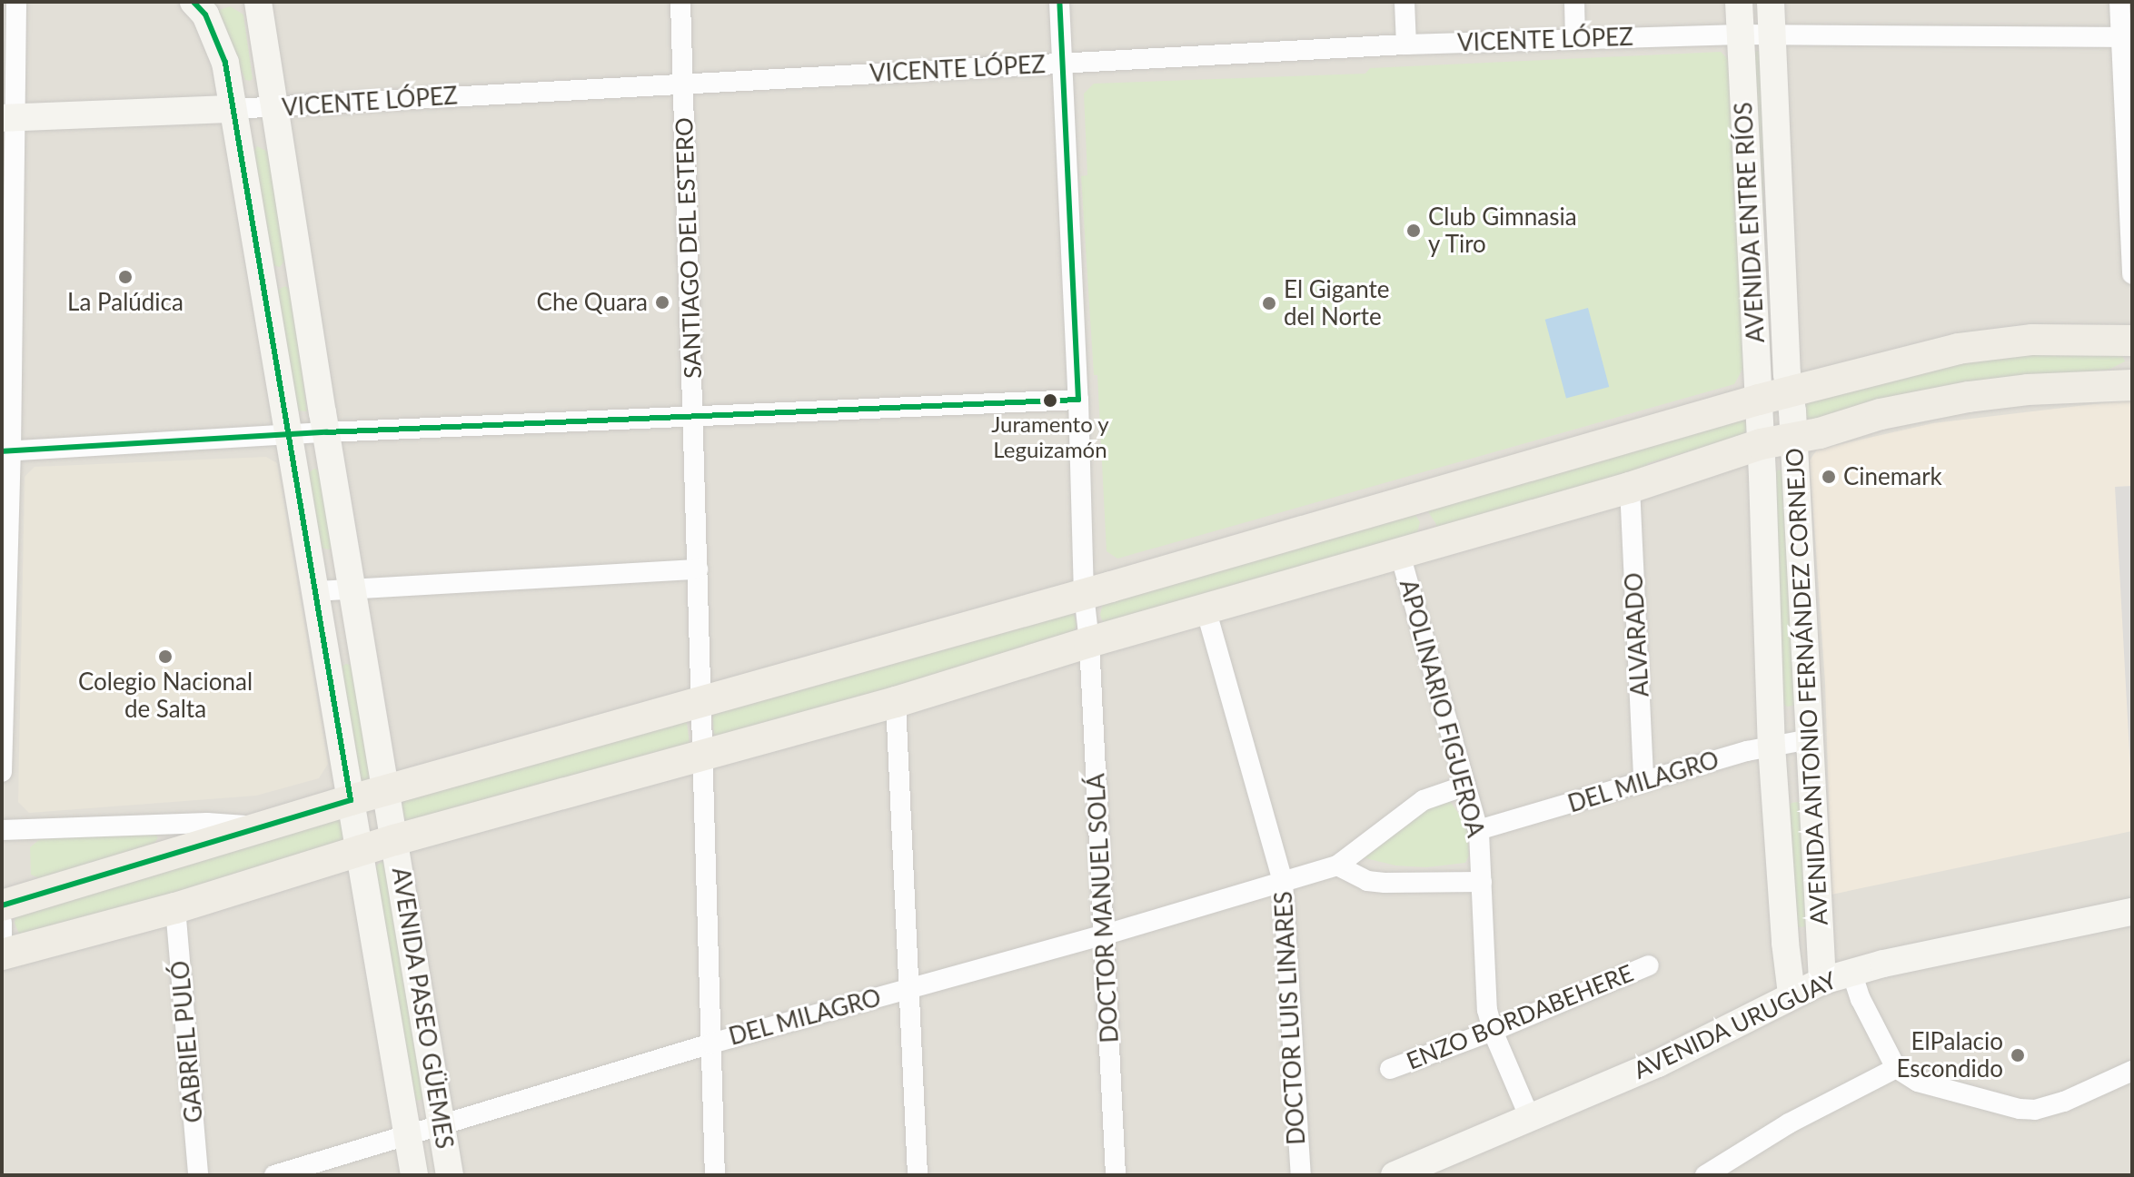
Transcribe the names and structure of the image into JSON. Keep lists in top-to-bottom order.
{
  "streets": {
    "street": [
      "VICENTE LÓPEZ",
      "AVENIDA ENTRE RÍOS",
      "SANTIAGO DEL ESTERO",
      "ALVARADO",
      "AVENIDA ANTONIO FERNÁNDEZ CORNEJO",
      "APOLINARIO FIGUEROA",
      "DEL MILAGRO",
      "DOCTOR MANUEL SOLÁ",
      "AVENIDA PASEO GÜEMES",
      "ENZO BORDABEHERE",
      "DOCTOR LUIS LINARES",
      "AVENIDA URUGUAY",
      "GABRIEL PULÓ"
    ]
  },
  "crossings": [
    ["VICENTE LÓPEZ", "AVENIDA ENTRE RÍOS"],
    ["VICENTE LÓPEZ", "SANTIAGO DEL ESTERO"],
    ["VICENTE LÓPEZ", "DOCTOR MANUEL SOLÁ"],
    ["VICENTE LÓPEZ", "AVENIDA PASEO GÜEMES"],
    ["AVENIDA ENTRE RÍOS", "AVENIDA ANTONIO FERNÁNDEZ CORNEJO"],
    ["SANTIAGO DEL ESTERO", "DEL MILAGRO"],
    ["ALVARADO", "DEL MILAGRO"],
    ["AVENIDA ANTONIO FERNÁNDEZ CORNEJO", "DEL MILAGRO"],
    ["AVENIDA ANTONIO FERNÁNDEZ CORNEJO", "AVENIDA URUGUAY"],
    ["APOLINARIO FIGUEROA", "DEL MILAGRO"],
    ["APOLINARIO FIGUEROA", "ENZO BORDABEHERE"],
    ["APOLINARIO FIGUEROA", "AVENIDA URUGUAY"],
    ["DEL MILAGRO", "DOCTOR MANUEL SOLÁ"],
    ["DEL MILAGRO", "AVENIDA PASEO GÜEMES"],
    ["DEL MILAGRO", "DOCTOR LUIS LINARES"]
  ],
  "places": [
    "Club Gimnasia y Tiro",
    "La Palúdica",
    "Che Quara",
    "El Gigante del Norte",
    "Juramento y Leguizamón",
    "Cinemark",
    "Colegio Nacional de Salta",
    "ElPalacio Escondido"
  ]
}
